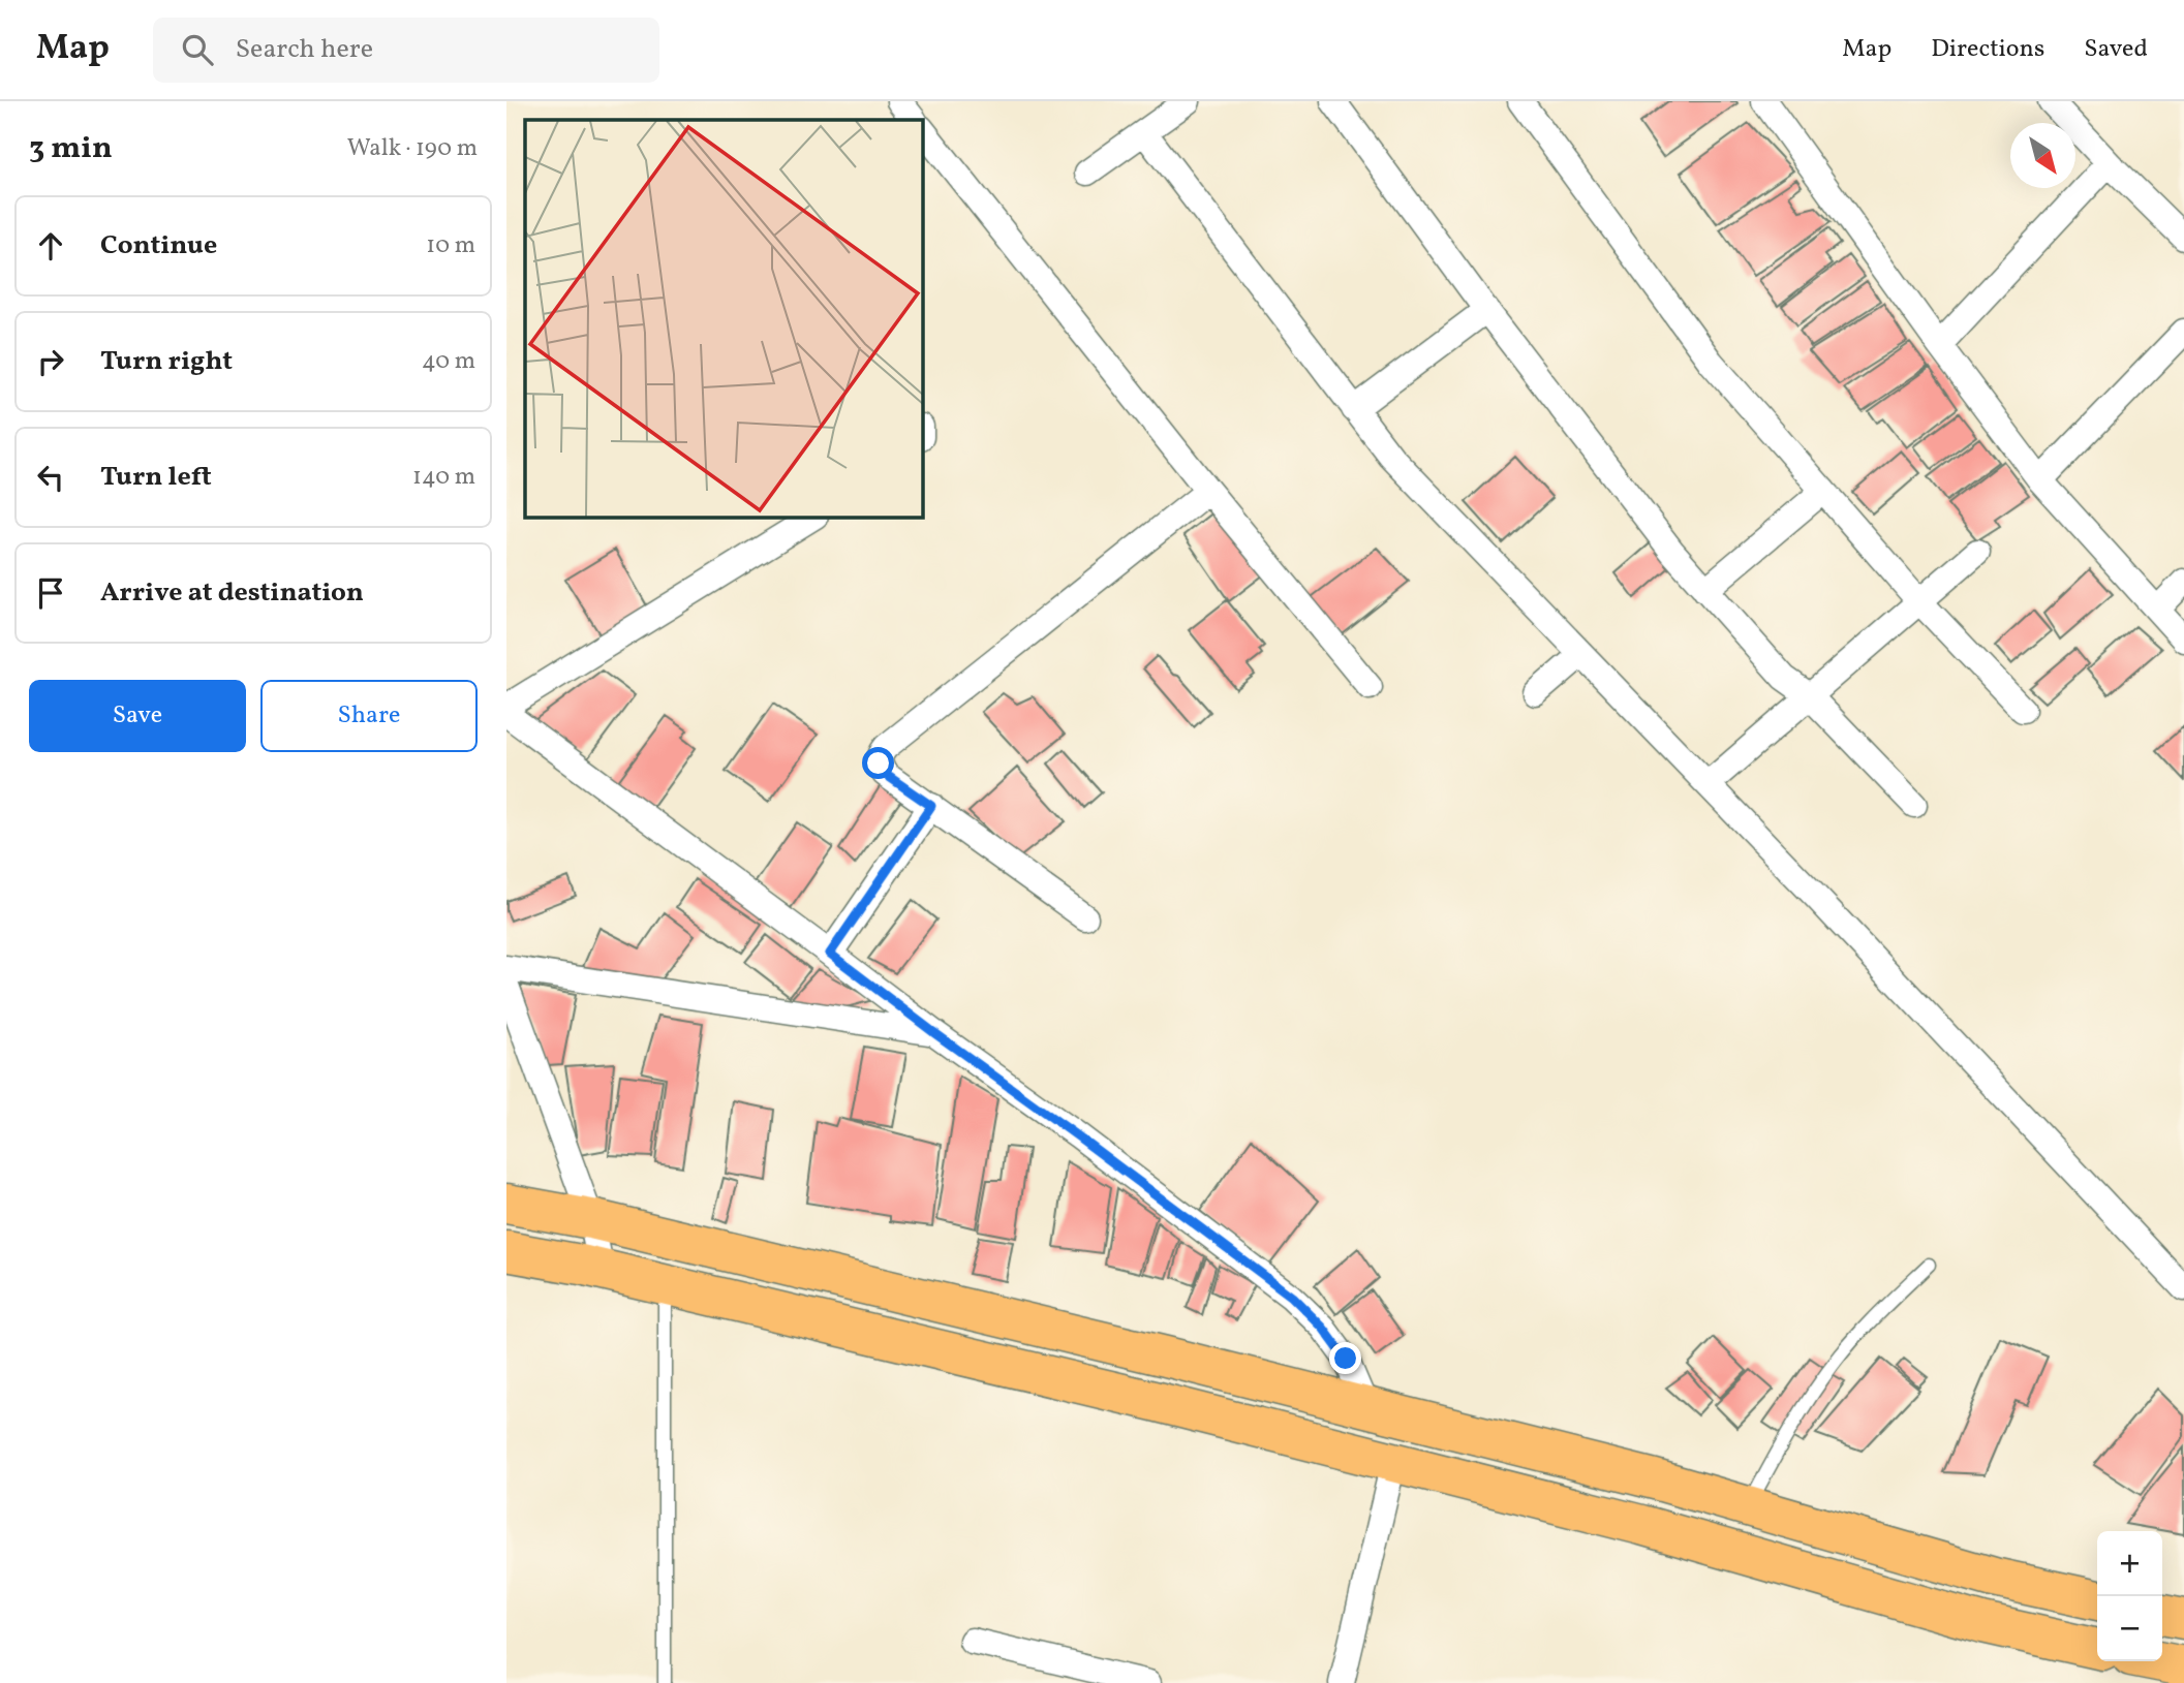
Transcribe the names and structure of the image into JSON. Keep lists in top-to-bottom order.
{
  "north": "bottom right",
  "page": {
    "header": "Map",
    "search": "Search here",
    "nav": ["Map", "Directions", "Saved"],
    "heading": ["3 min", "Walk · 190 m"],
    "list": [
      ["Continue", "10 m"],
      ["Turn right", "40 m"],
      ["Turn left", "140 m"],
      "Arrive at destination"
    ],
    "buttons": ["Save", "Share"],
    "map_buttons": ["+", "−"]
  }
}
